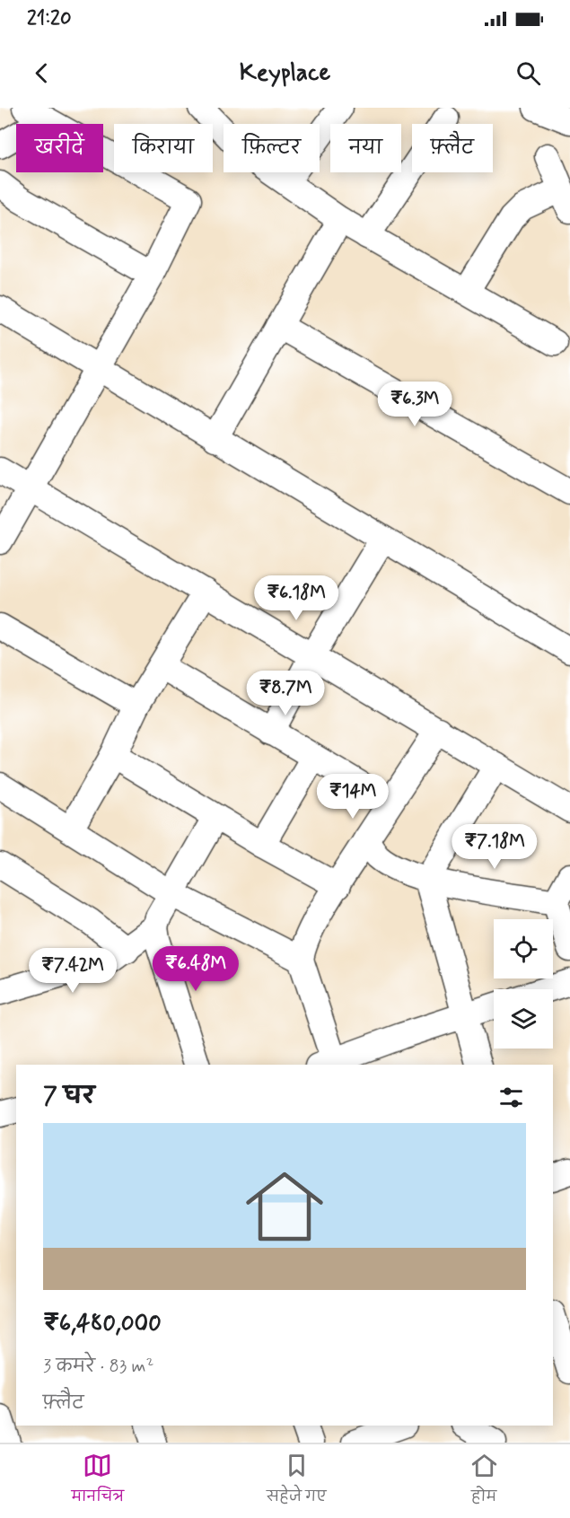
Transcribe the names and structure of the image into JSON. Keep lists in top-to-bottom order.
{
  "page": {
    "status": "21:20",
    "header": "Keyplace",
    "chip": [
      "खरीदें",
      "किराया",
      "फ़िल्टर",
      "नया",
      "फ़्लैट"
    ],
    "price": [
      "₹6.3M",
      "₹6.18M",
      "₹8.7M",
      "₹14M",
      "₹7.18M",
      "₹6.48M",
      "₹7.42M"
    ],
    "heading": "7 घर",
    "list": [
      {
        "name": "₹6,480,000",
        "note": "3 कमरे · 83 m² · फ़्लैट"
      }
    ],
    "tabs": ["मानचित्र", "सहेजे गए", "होम"]
  }
}
